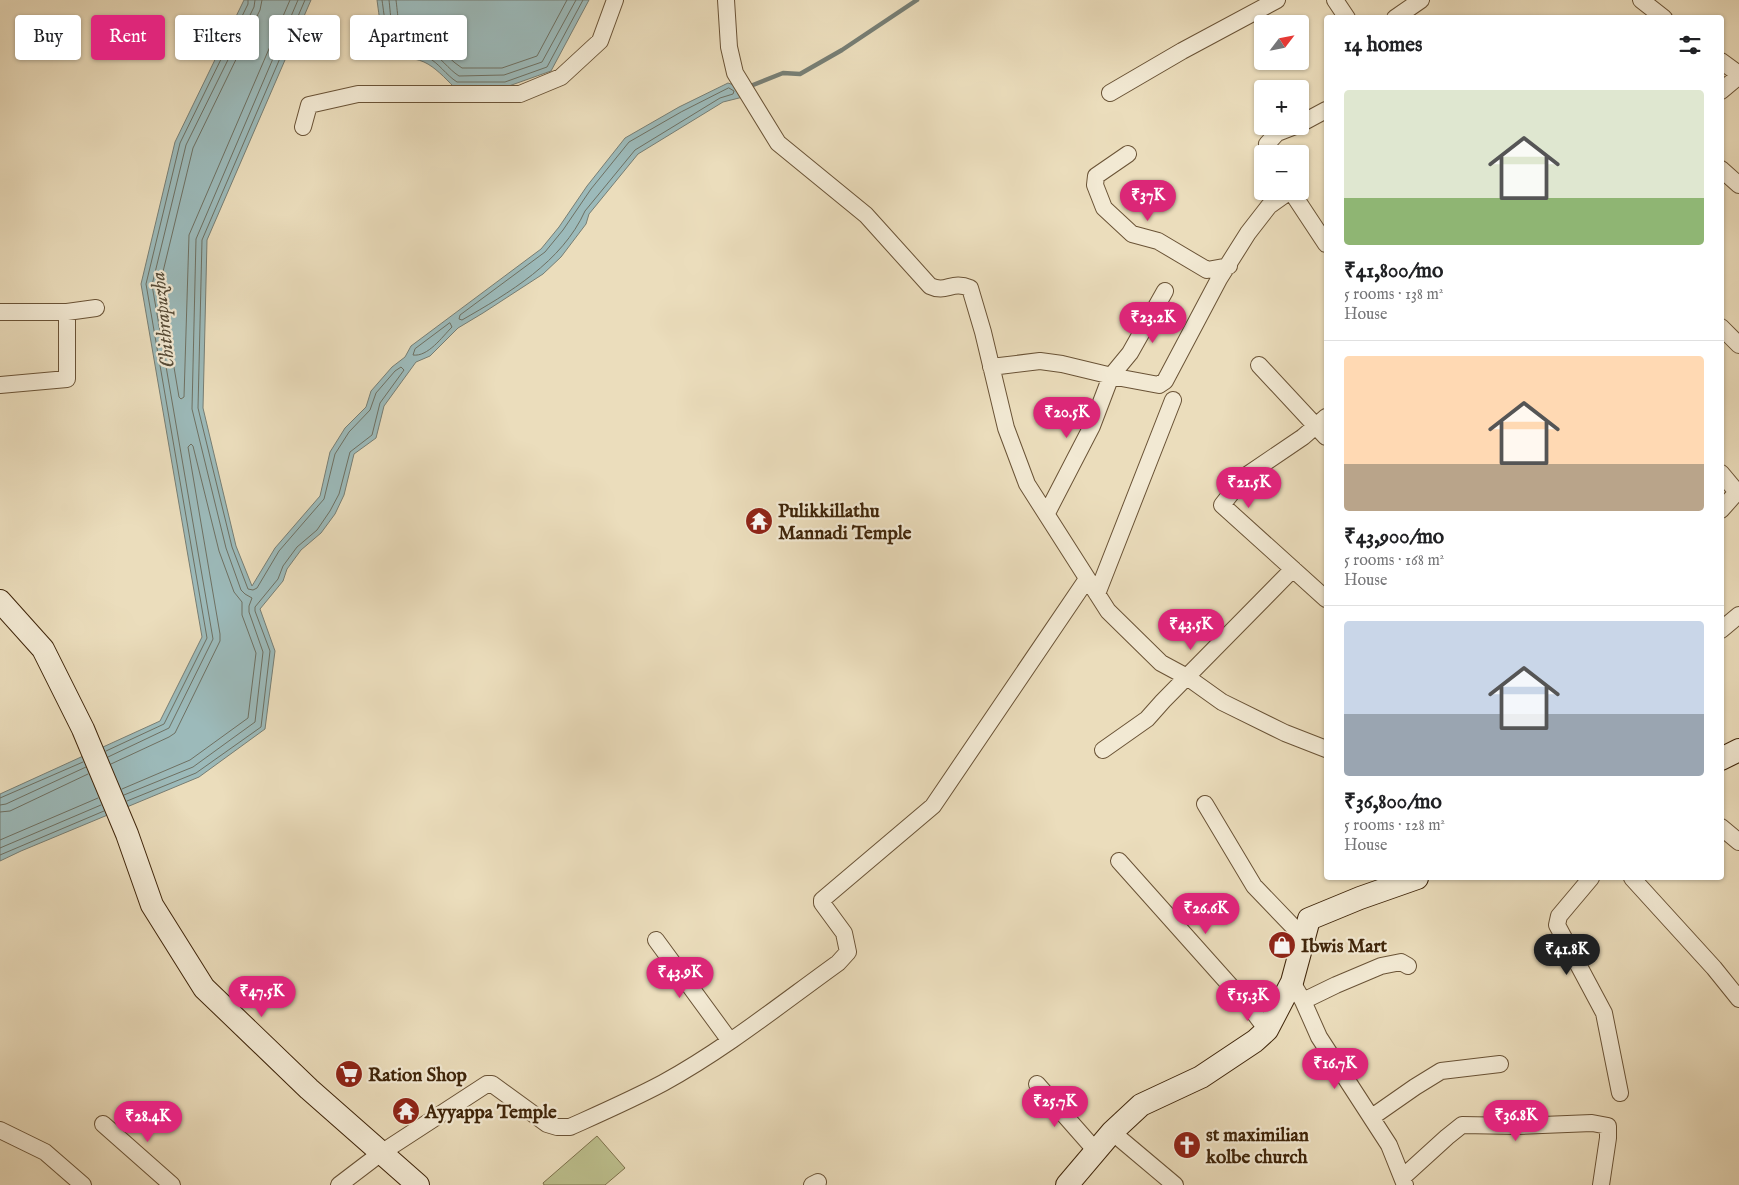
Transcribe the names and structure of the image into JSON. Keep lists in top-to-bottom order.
{
  "water": ["Chithrapuzha"],
  "places": {
    "temple": ["Pulikkillathu Mannadi Temple", "Ayyappa Temple"],
    "shop": ["Ibwis Mart"],
    "supermarket": ["Ration Shop"],
    "church": ["st maximilian kolbe church"]
  },
  "north": "top right",
  "page": {
    "map_buttons": ["+", "−"],
    "chip": [
      "Buy",
      "Rent",
      "Filters",
      "New",
      "Apartment"
    ],
    "heading": "14 homes",
    "list": [
      {
        "name": "₹41,800/mo",
        "note": "5 rooms · 138 m² · House"
      },
      {
        "name": "₹43,900/mo",
        "note": "5 rooms · 168 m² · House"
      },
      {
        "name": "₹36,800/mo",
        "note": "5 rooms · 128 m² · House"
      }
    ],
    "price": [
      "₹37K",
      "₹23.2K",
      "₹20.5K",
      "₹21.5K",
      "₹43.5K",
      "₹26.6K",
      "₹41.8K",
      "₹43.9K",
      "₹47.5K",
      "₹15.3K",
      "₹16.7K",
      "₹25.7K",
      "₹36.8K",
      "₹28.4K"
    ]
  }
}
